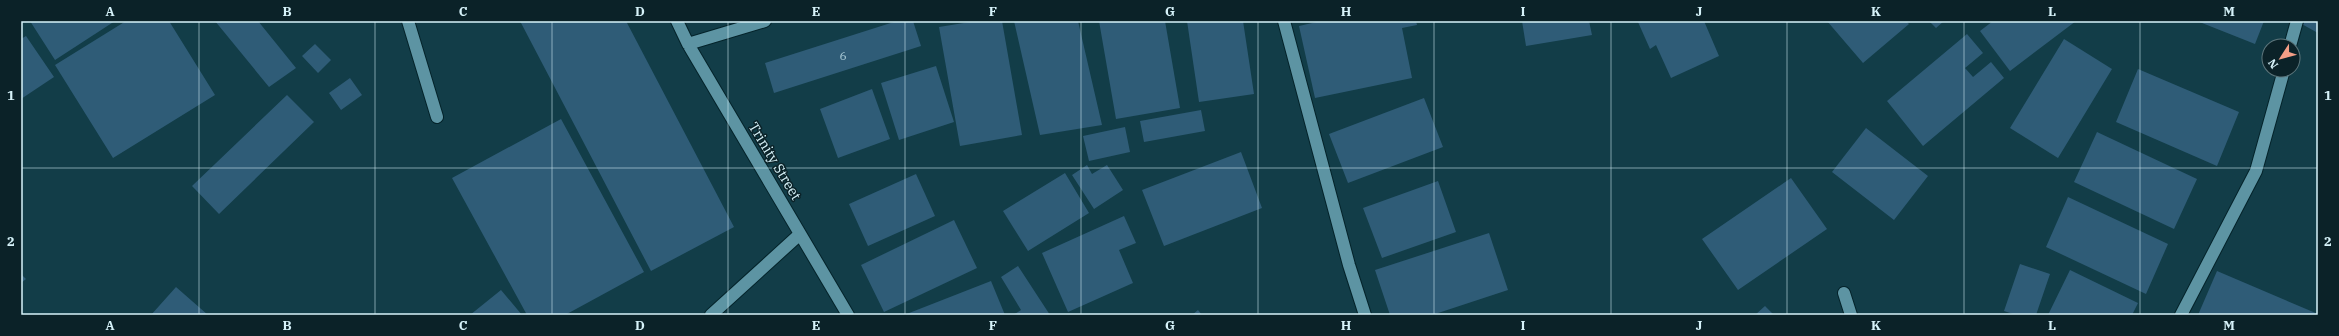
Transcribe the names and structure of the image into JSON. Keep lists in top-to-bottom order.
{
  "streets": {
    "street": ["Trinity Street"]
  },
  "house_numbers": ["6"],
  "north": "bottom left",
  "grid": {
    "columns": [
      "A",
      "B",
      "C",
      "D",
      "E",
      "F",
      "G",
      "H",
      "I",
      "J",
      "K",
      "L",
      "M"
    ],
    "rows": ["1", "2"]
  }
}
